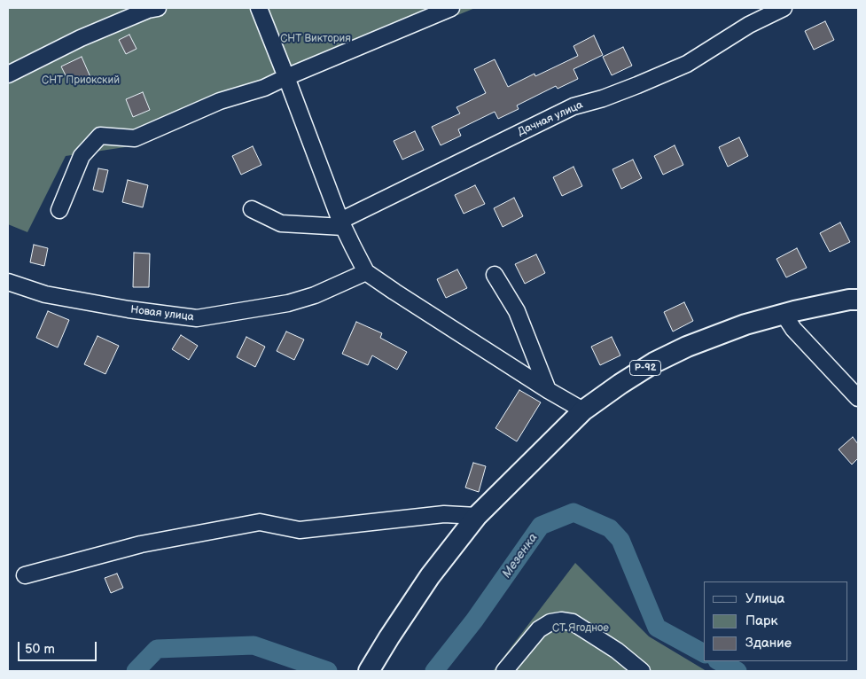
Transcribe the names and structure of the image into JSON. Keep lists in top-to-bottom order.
{
  "streets": {
    "main road": ["Р-92"],
    "street": ["Дачная улица", "Новая улица"]
  },
  "water": ["Мезенка"],
  "parks": ["СНТ Виктория", "СНТ Приокский", "СТ Ягодное"],
  "legend": ["Улица", "Парк", "Здание"],
  "scale_bar": "50 m"
}
